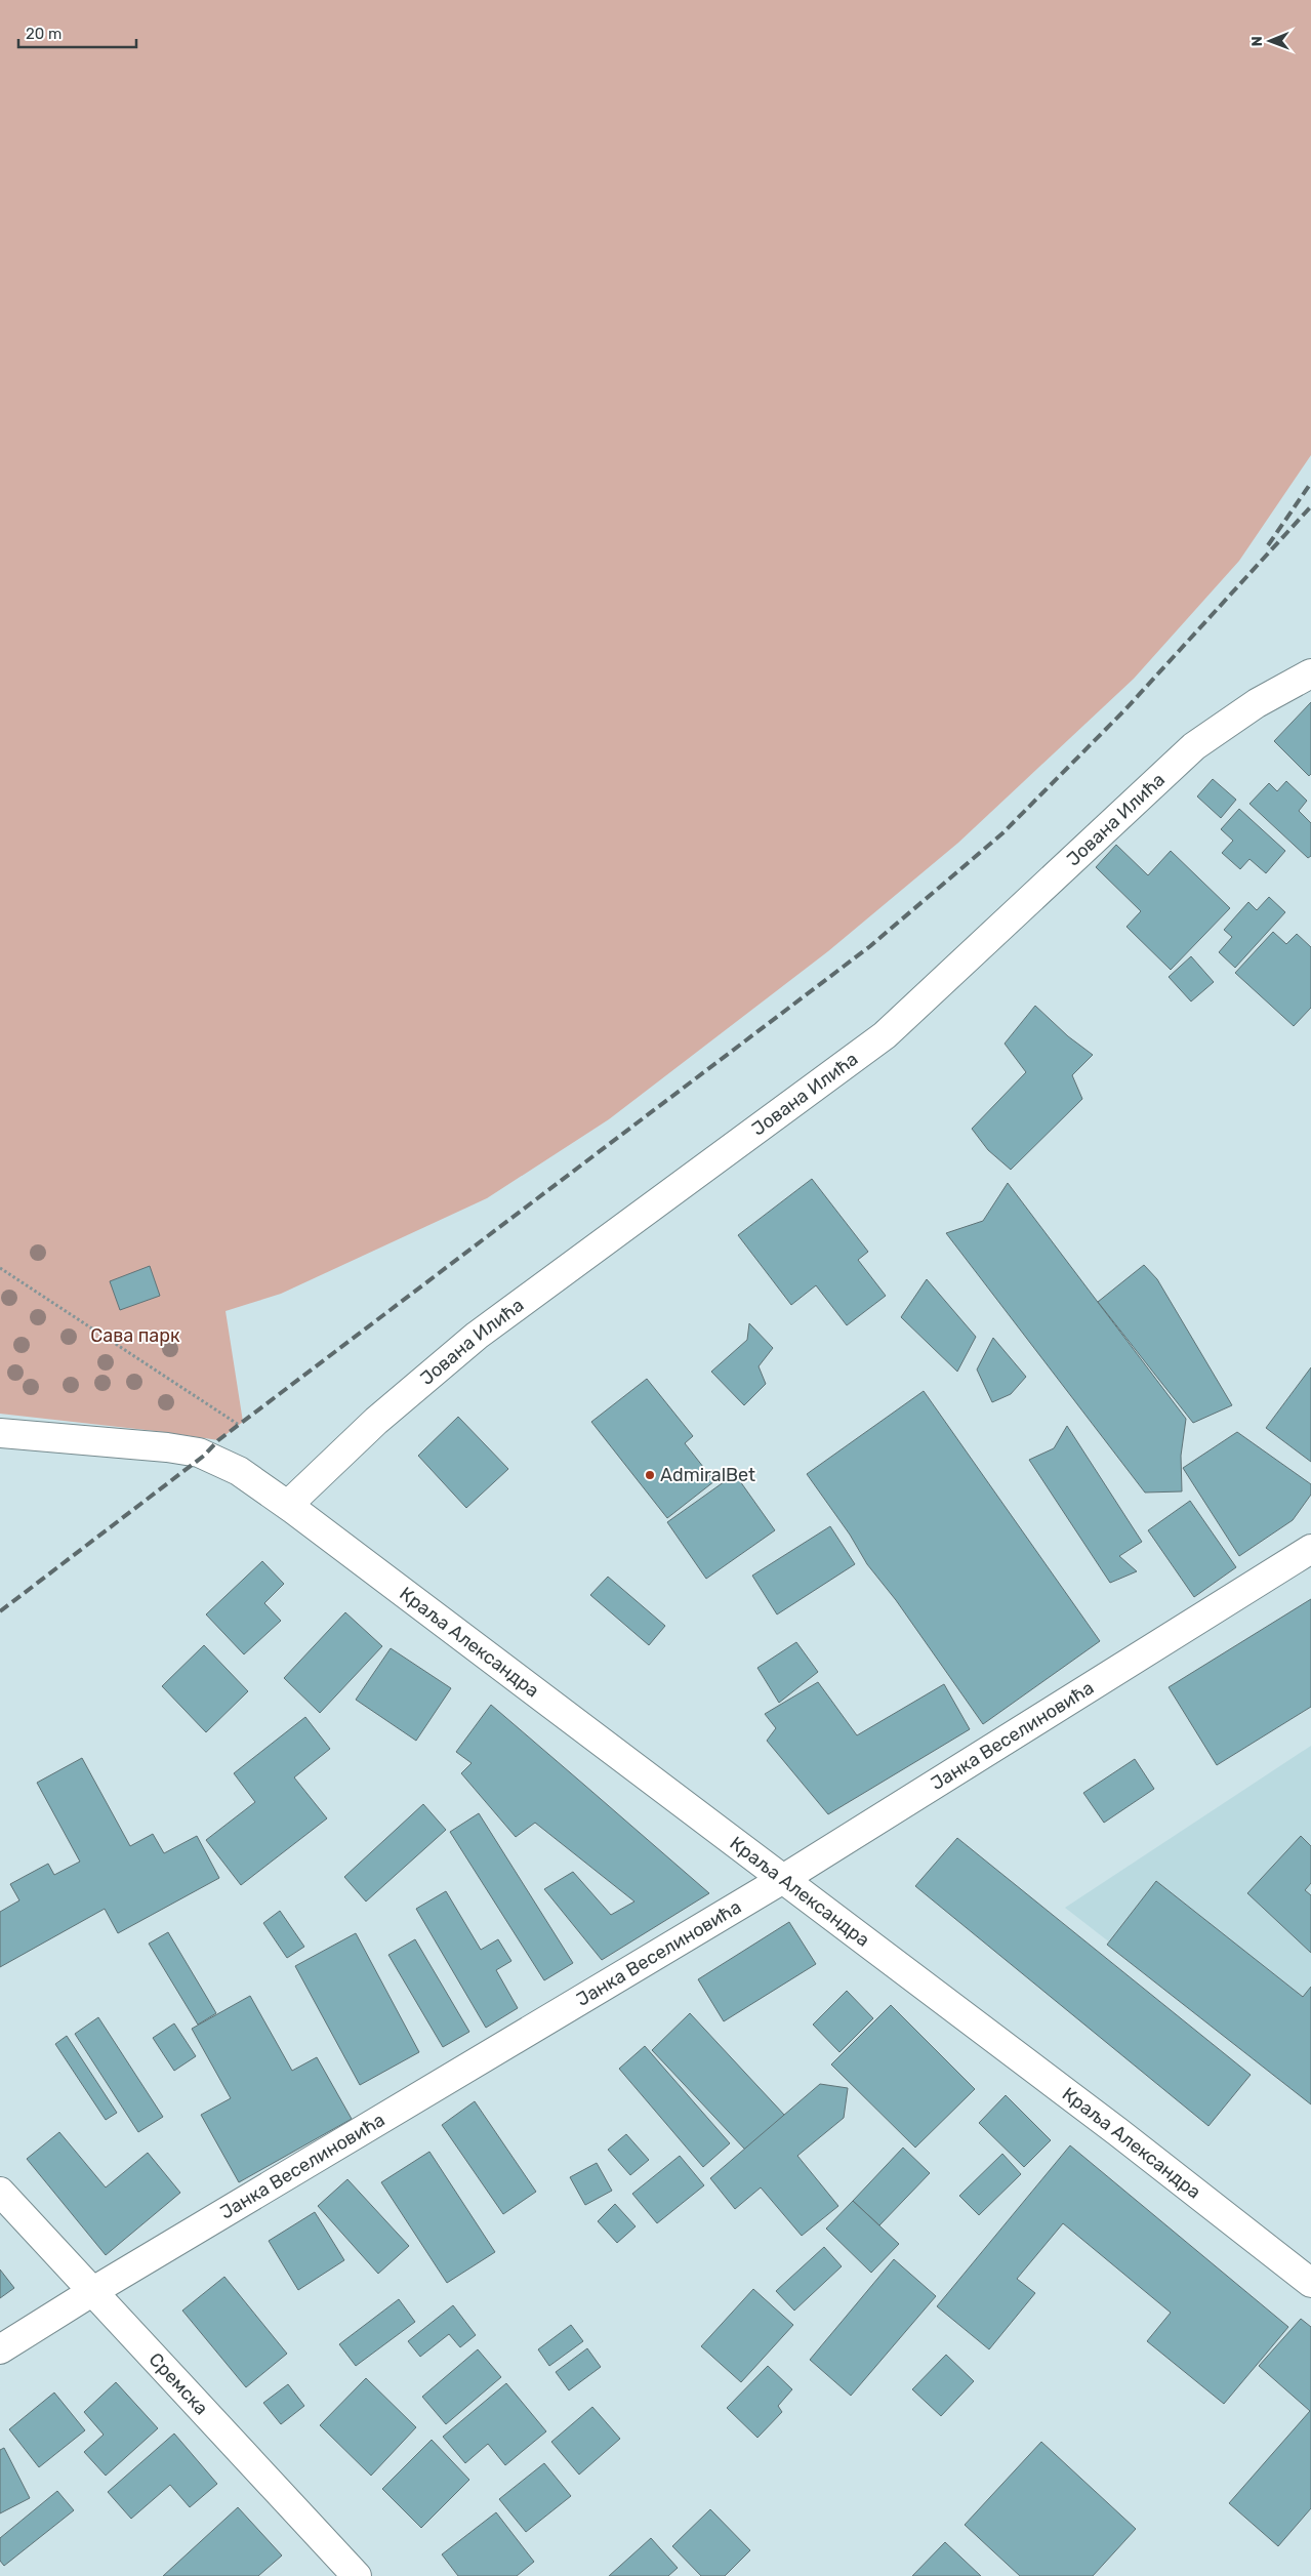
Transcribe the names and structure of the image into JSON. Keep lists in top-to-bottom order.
{
  "streets": {
    "street": [
      "Јована Илића",
      "Краља Александра",
      "Јанка Веселиновића",
      "Сремска"
    ]
  },
  "crossings": [
    ["Јована Илића", "Краља Александра"],
    ["Краља Александра", "Јанка Веселиновића"],
    ["Јанка Веселиновића", "Сремска"]
  ],
  "parks": ["Сава парк"],
  "places": ["AdmiralBet"],
  "scale_bar": "20 m",
  "north": "left"
}
